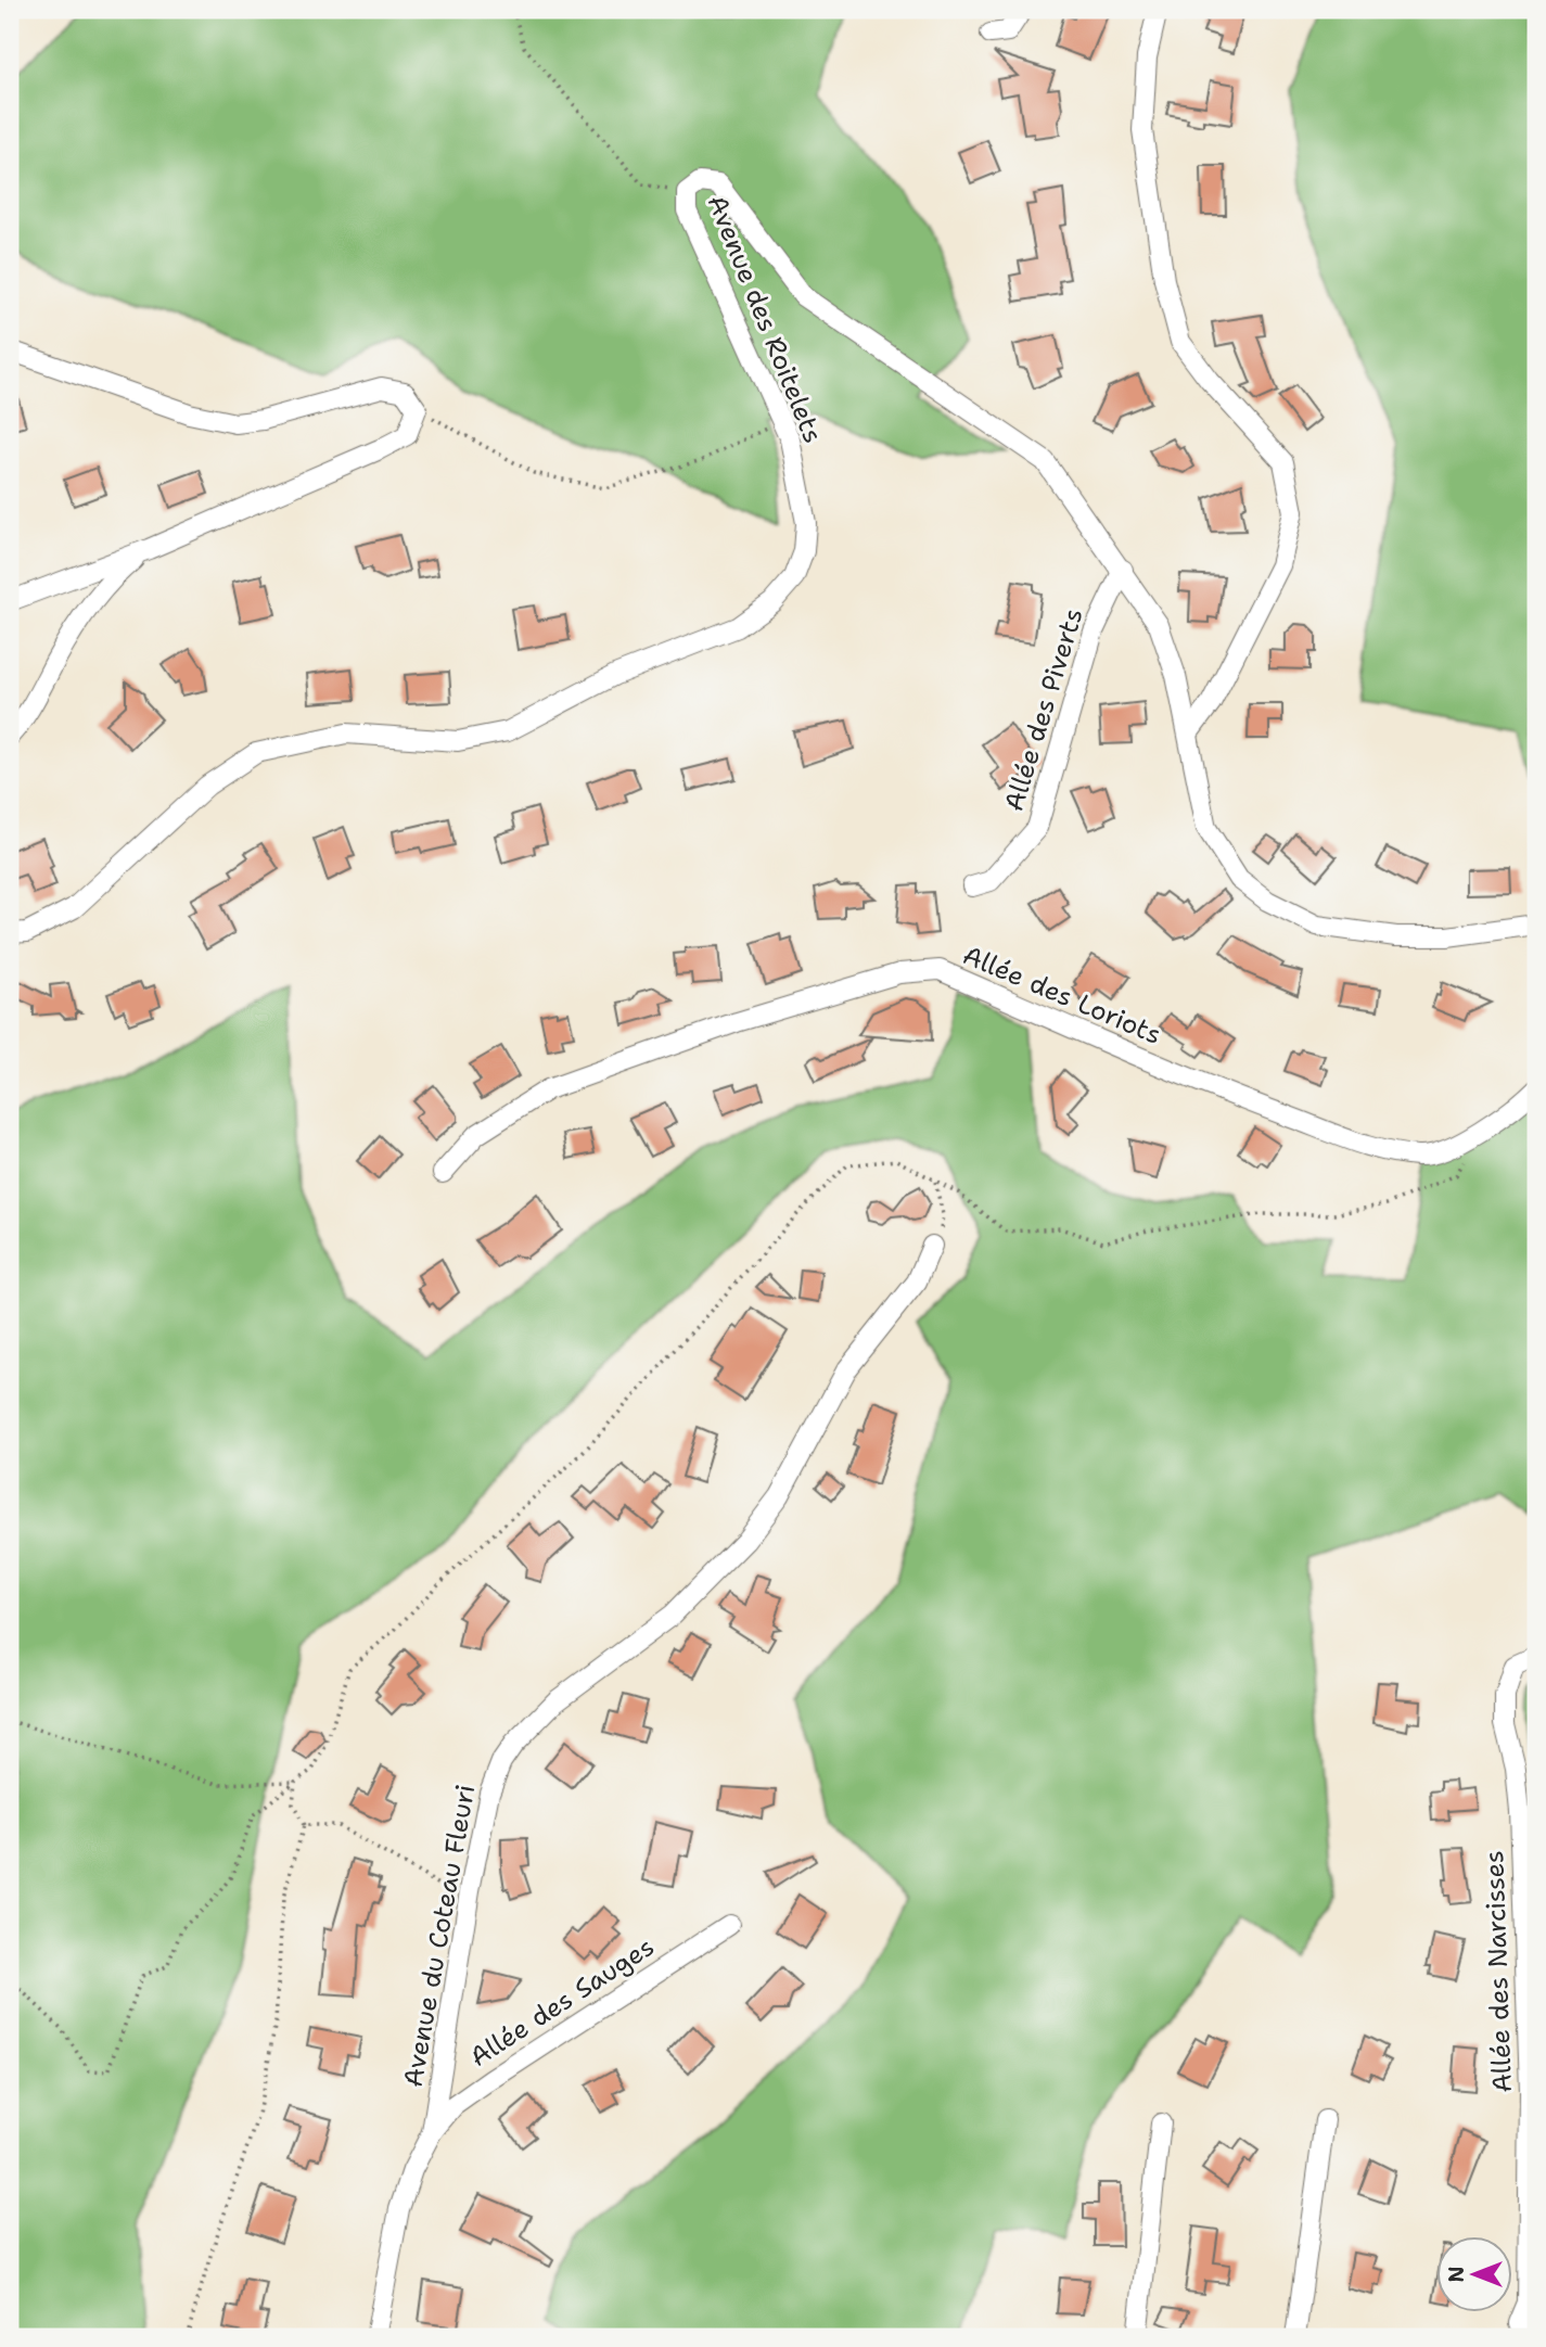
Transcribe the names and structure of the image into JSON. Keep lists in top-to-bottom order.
{
  "streets": {
    "street": [
      "Avenue des Roitelets",
      "Allée des Piverts",
      "Allée des Loriots",
      "Avenue du Coteau Fleuri",
      "Allée des Narcisses",
      "Allée des Sauges"
    ]
  },
  "crossings": [
    ["Avenue des Roitelets", "Allée des Piverts"],
    ["Avenue du Coteau Fleuri", "Allée des Sauges"]
  ],
  "north": "left"
}
